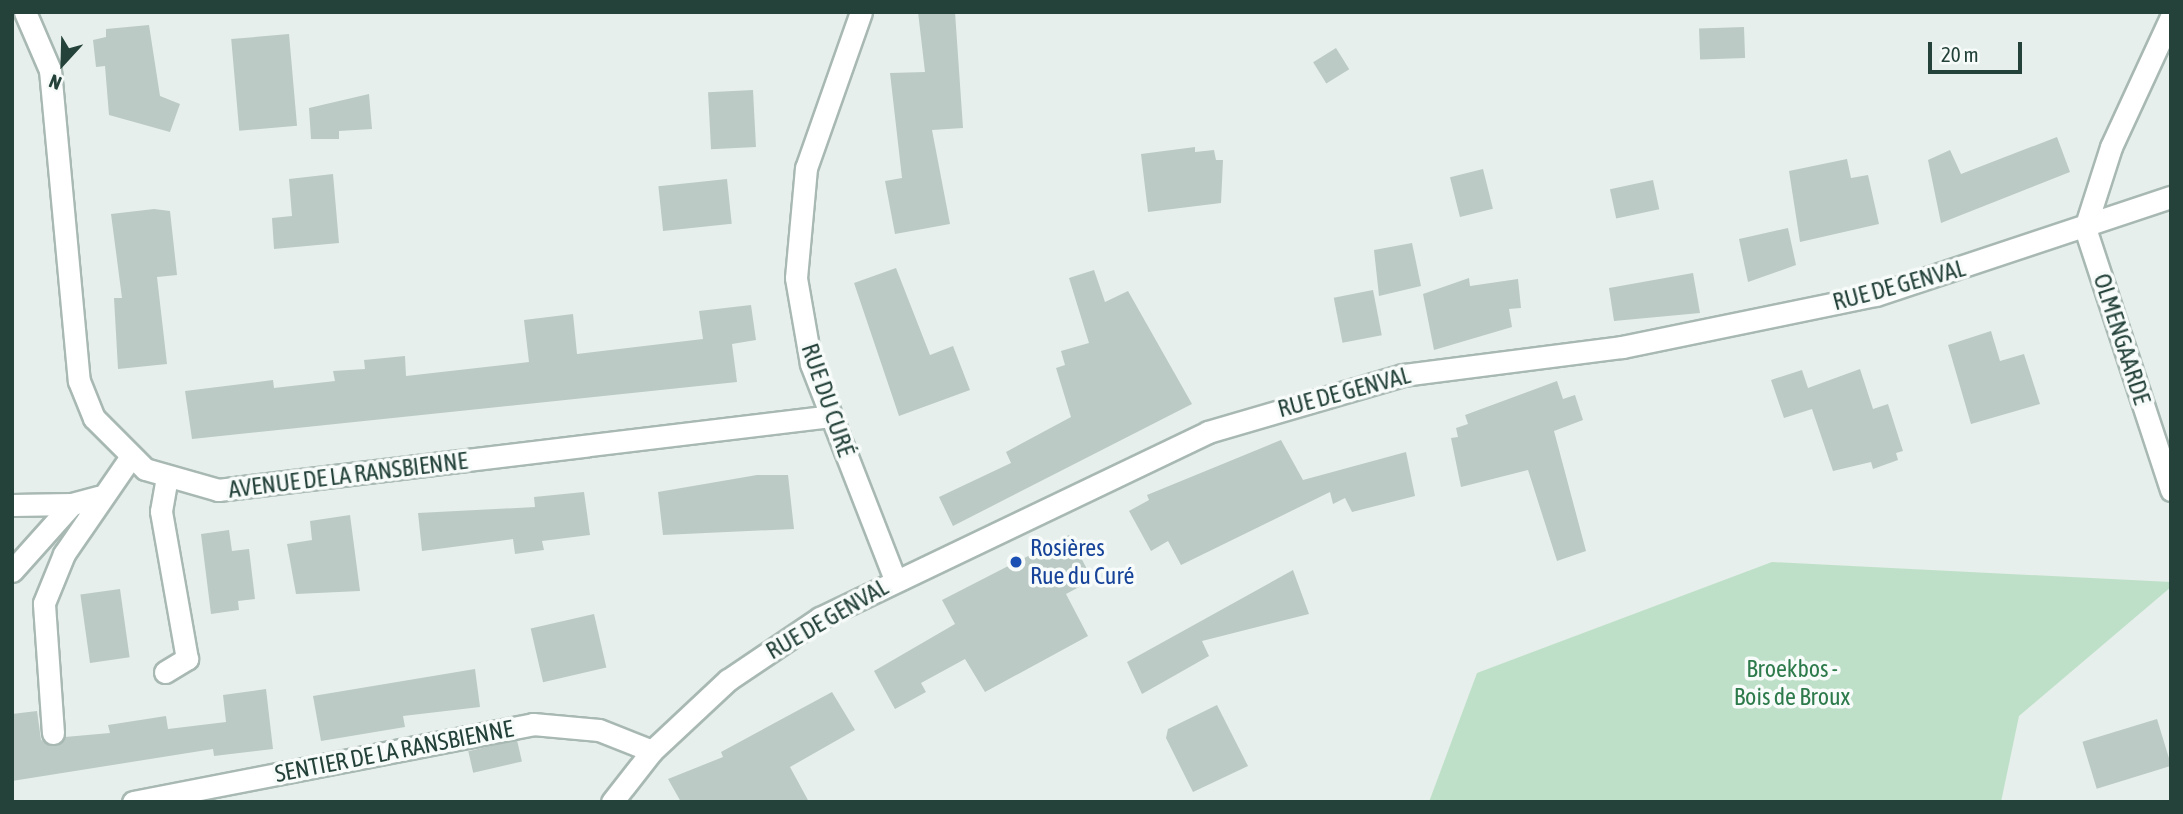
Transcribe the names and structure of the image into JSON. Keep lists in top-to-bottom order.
{
  "streets": {
    "street": [
      "RUE DE GENVAL",
      "OLMENGAARDE",
      "RUE DU CURÉ",
      "AVENUE DE LA RANSBIENNE",
      "SENTIER DE LA RANSBIENNE"
    ]
  },
  "crossings": [
    ["RUE DE GENVAL", "OLMENGAARDE"],
    ["RUE DE GENVAL", "RUE DU CURÉ"],
    ["RUE DE GENVAL", "SENTIER DE LA RANSBIENNE"],
    ["RUE DU CURÉ", "AVENUE DE LA RANSBIENNE"]
  ],
  "parks": ["Broekbos - Bois de Broux"],
  "places": ["Rosières Rue du Curé"],
  "scale_bar": "20 m",
  "north": "bottom"
}
